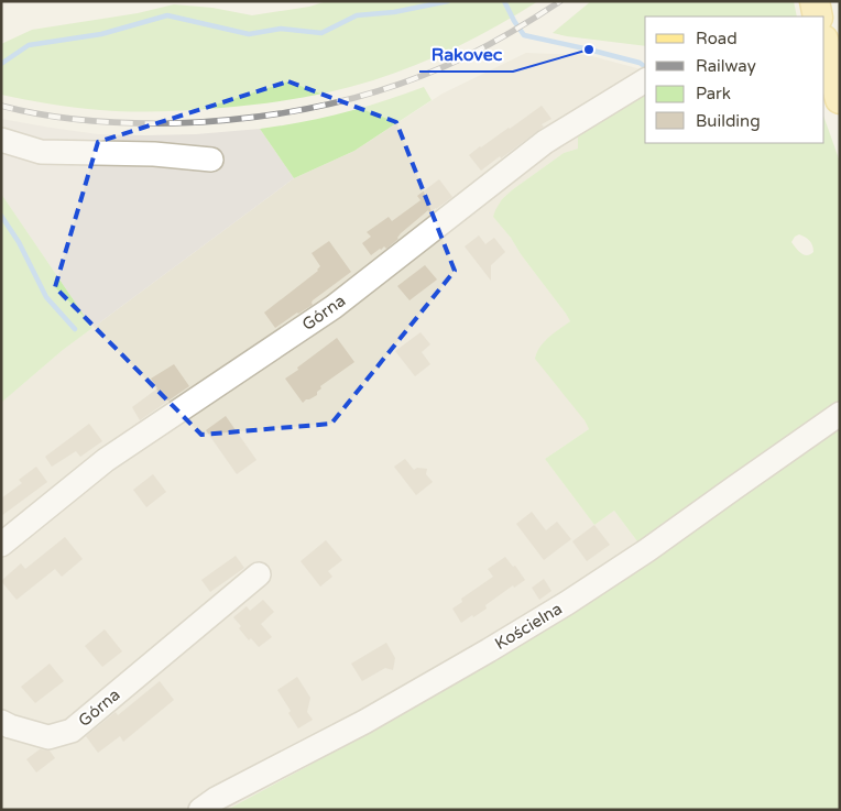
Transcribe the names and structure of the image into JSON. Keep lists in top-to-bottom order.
{
  "streets": {
    "street": ["Górna", "Kościelna"]
  },
  "places": ["Rakovec"],
  "legend": [
    "Road",
    "Railway",
    "Park",
    "Building"
  ]
}
